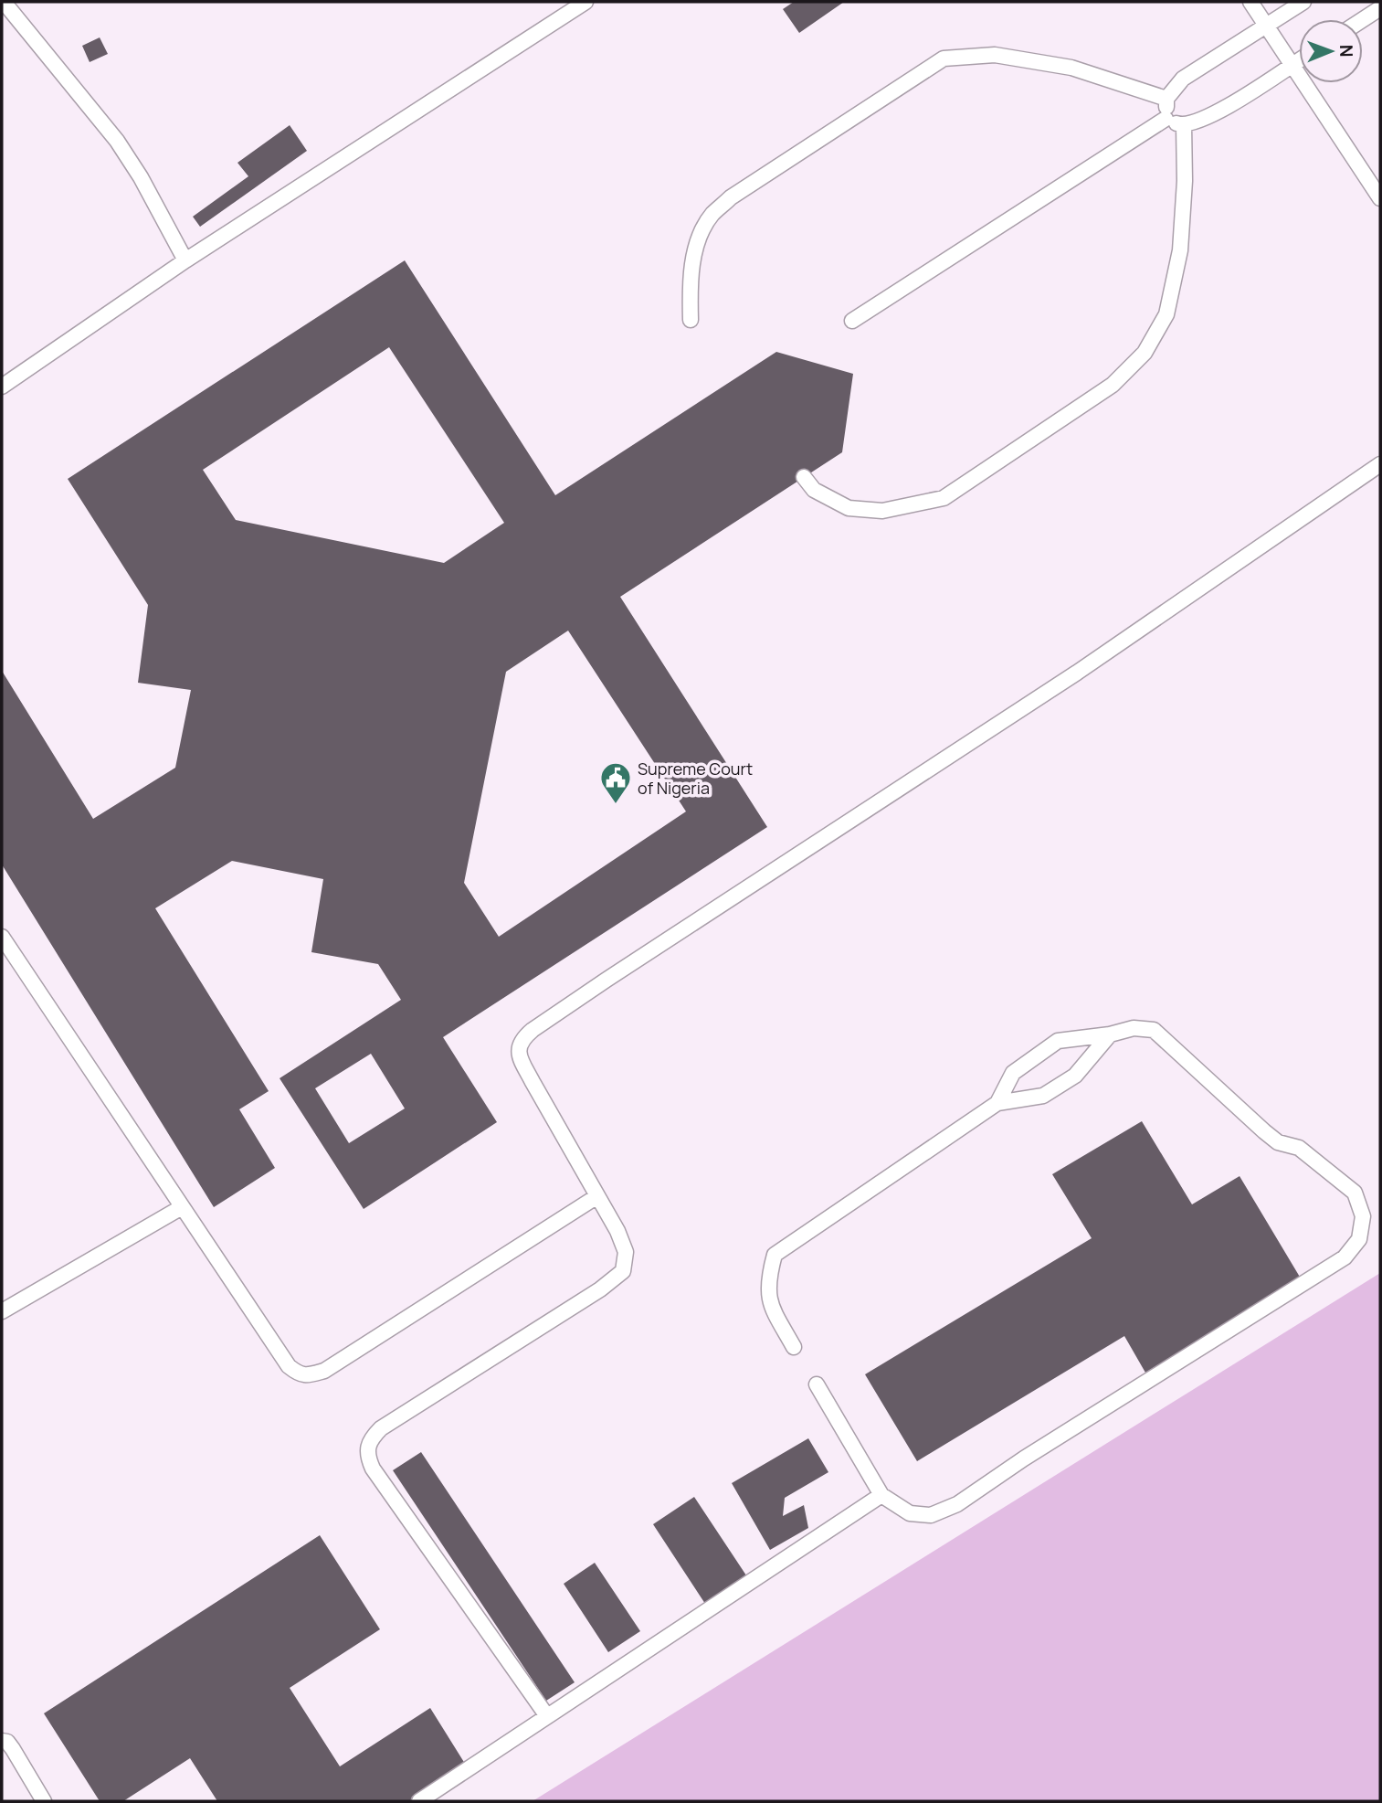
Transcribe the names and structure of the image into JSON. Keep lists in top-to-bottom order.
{
  "places": {
    "public building": ["Supreme Court of Nigeria"]
  },
  "north": "right"
}
